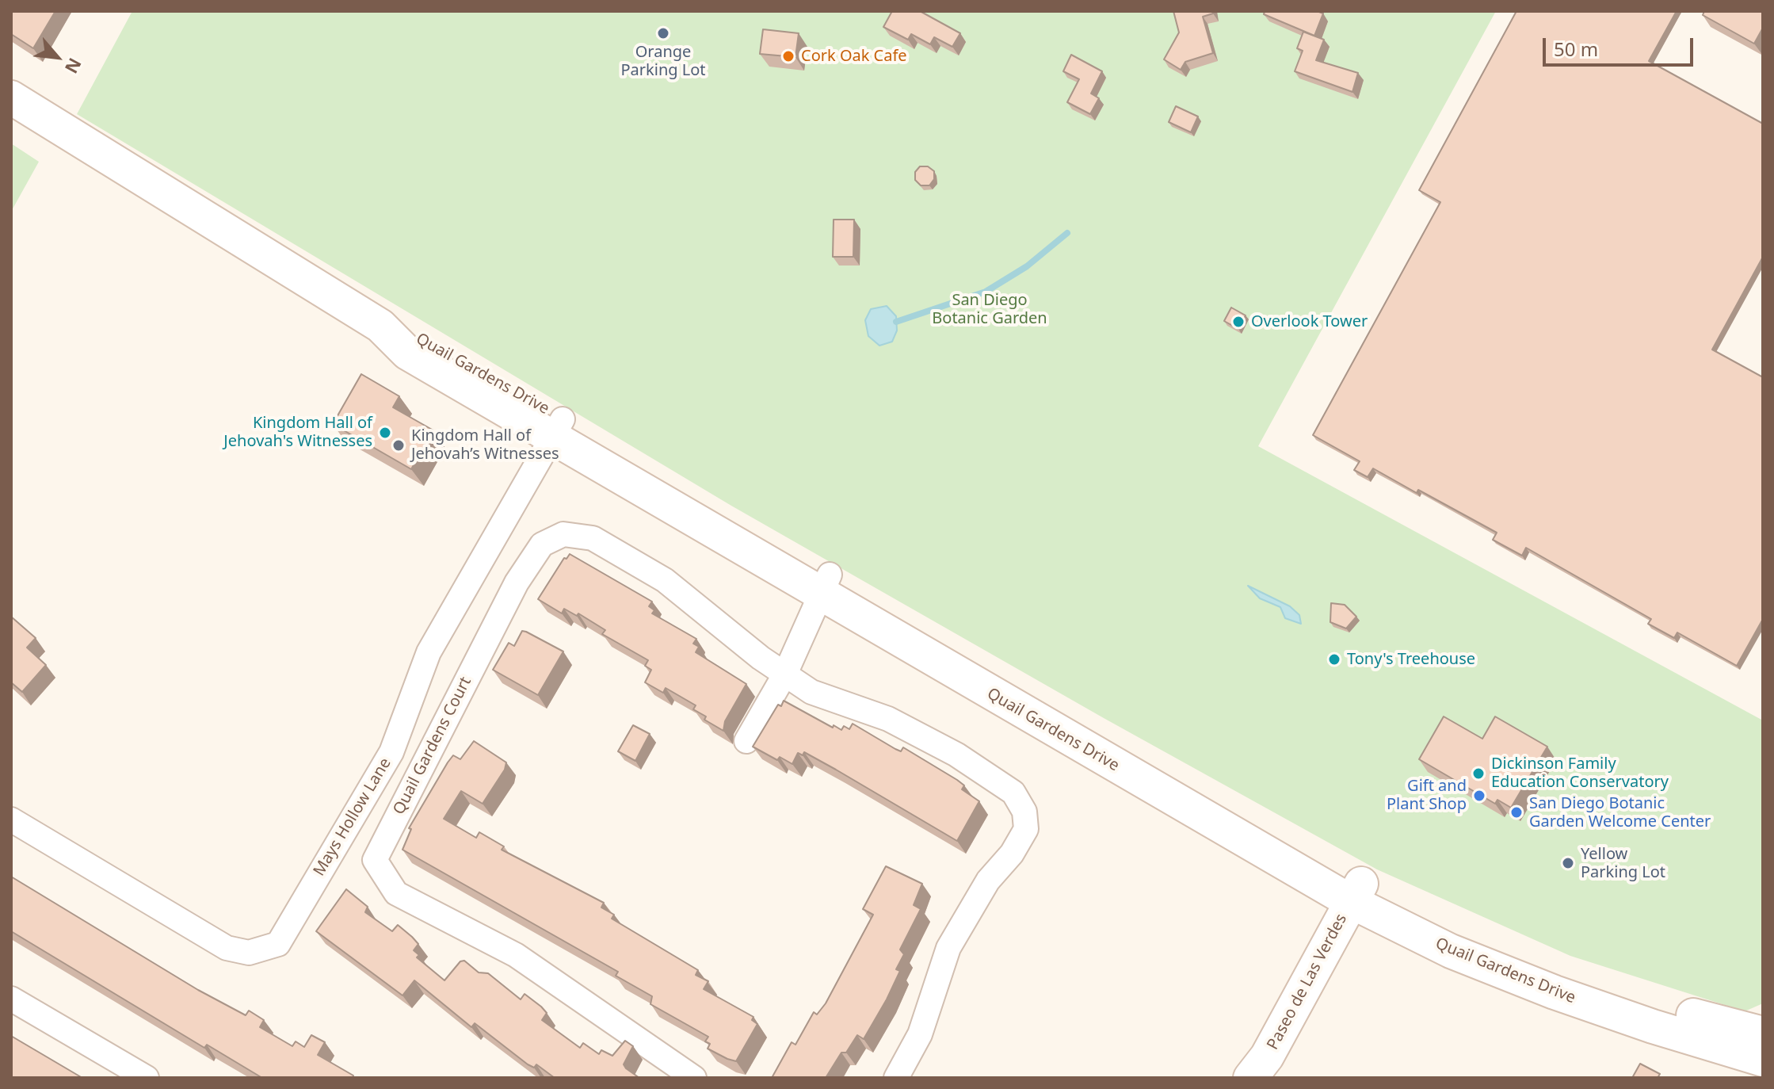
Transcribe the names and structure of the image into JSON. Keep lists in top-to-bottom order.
{
  "streets": {
    "main road": ["Quail Gardens Drive", "Paseo de Las Verdes"],
    "street": ["Quail Gardens Court", "Mays Hollow Lane"]
  },
  "crossings": [
    ["Quail Gardens Drive", "Mays Hollow Lane"],
    ["Quail Gardens Drive", "Paseo de Las Verdes"]
  ],
  "parks": ["San Diego Botanic Garden"],
  "places": [
    "Orange Parking Lot",
    "Cork Oak Cafe",
    "Overlook Tower",
    "Kingdom Hall of Jehovah's Witnesses",
    "Kingdom Hall of Jehovah’s Witnesses",
    "Tony's Treehouse",
    "Dickinson Family Education Conservatory",
    "Gift and Plant Shop",
    "San Diego Botanic Garden Welcome Center",
    "Yellow Parking Lot"
  ],
  "scale_bar": "50 m",
  "north": "bottom right"
}
